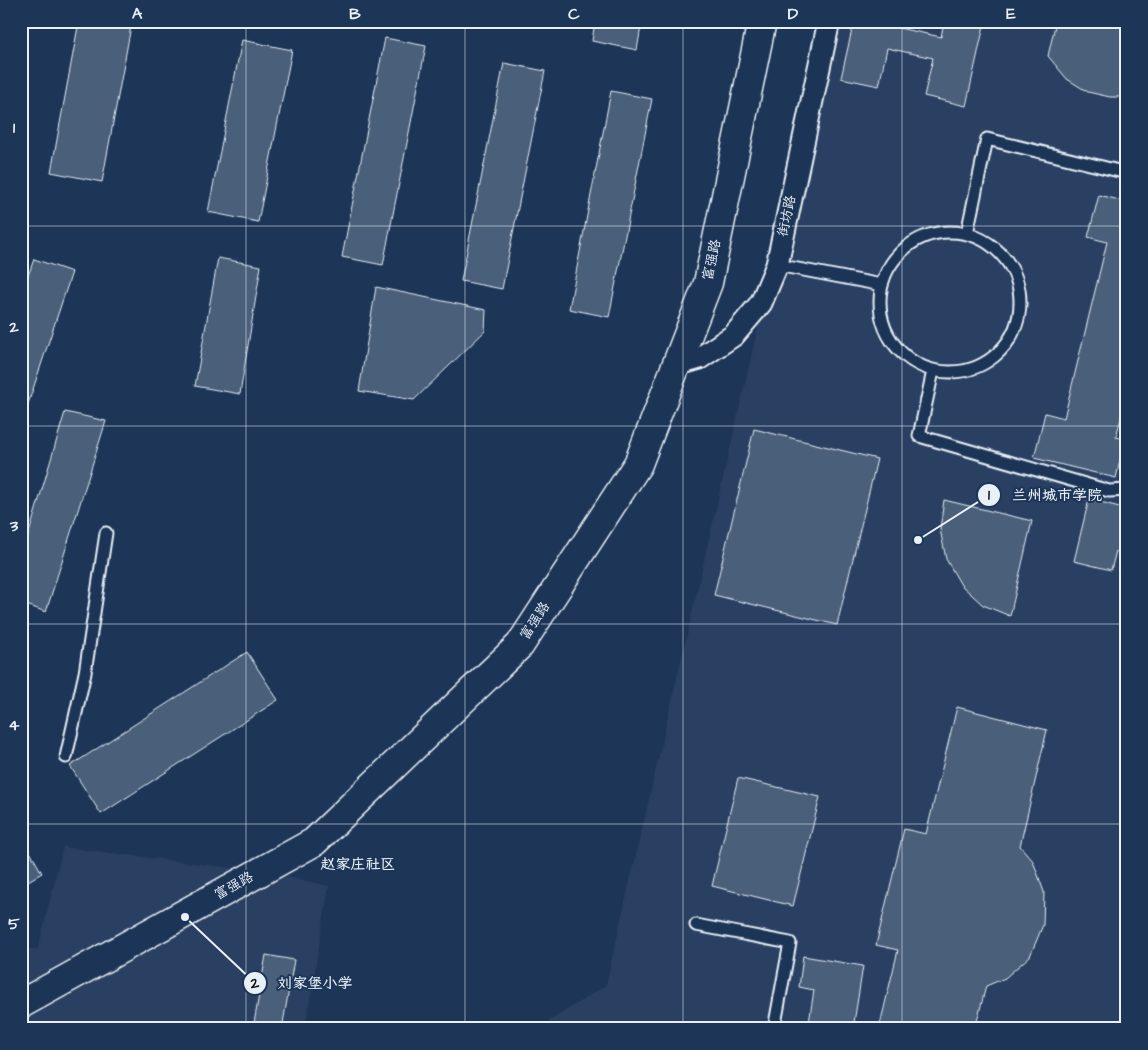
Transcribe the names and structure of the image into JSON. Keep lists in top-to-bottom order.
{
  "streets": {
    "main road": ["富强路"],
    "street": ["街坊路"]
  },
  "crossings": [
    ["街坊路", "富强路"]
  ],
  "districts": ["赵家庄社区"],
  "places": ["兰州城市学院", "刘家堡小学"],
  "grid": {
    "columns": [
      "A",
      "B",
      "C",
      "D",
      "E"
    ],
    "rows": [
      "1",
      "2",
      "3",
      "4",
      "5"
    ]
  }
}
